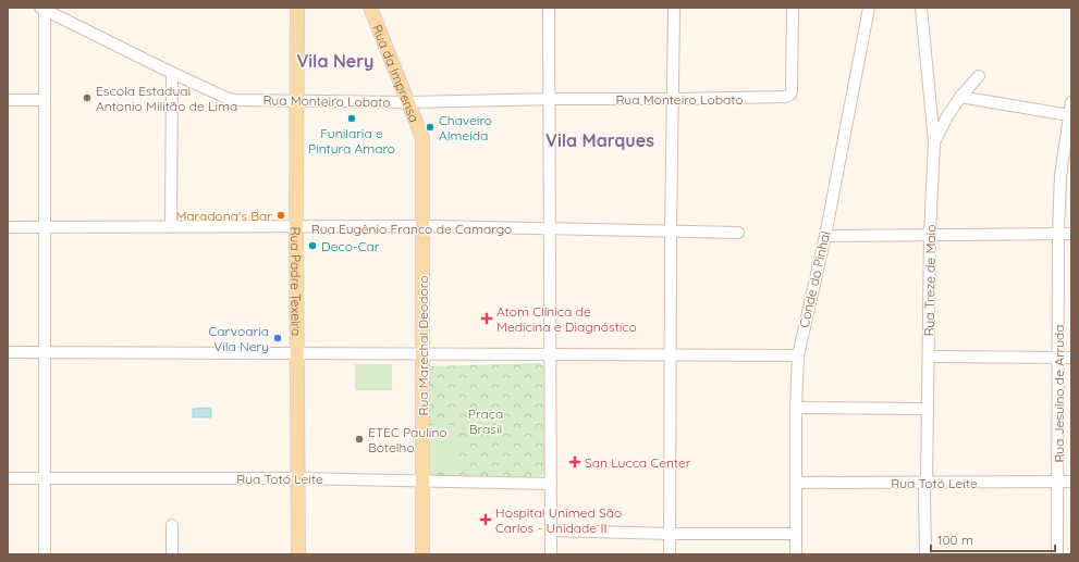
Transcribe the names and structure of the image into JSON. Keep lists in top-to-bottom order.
{
  "streets": {
    "main road": ["Rua da Imprensa", "Rua Padre Texeira", "Rua Marechal Deodoro"],
    "street": [
      "Rua Monteiro Lobato",
      "Rua Eugênio Franco de Camargo",
      "Conde do Pinhal",
      "Rua Treze de Maio",
      "Rua Jesuíno de Arruda",
      "Rua Totó Leite"
    ]
  },
  "crossings": [
    ["Rua da Imprensa", "Rua Monteiro Lobato"],
    ["Rua da Imprensa", "Rua Marechal Deodoro"],
    ["Rua Monteiro Lobato", "Rua Padre Texeira"],
    ["Rua Eugênio Franco de Camargo", "Rua Padre Texeira"],
    ["Rua Eugênio Franco de Camargo", "Rua Marechal Deodoro"],
    ["Conde do Pinhal", "Rua Totó Leite"],
    ["Rua Treze de Maio", "Rua Totó Leite"],
    ["Rua Padre Texeira", "Rua Totó Leite"],
    ["Rua Marechal Deodoro", "Rua Totó Leite"],
    ["Rua Jesuíno de Arruda", "Rua Totó Leite"]
  ],
  "districts": ["Vila Nery", "Vila Marques"],
  "parks": ["Praça Brasil"],
  "places": {
    "other": [
      "Escola Estadual Antonio Militão de Lima",
      "Funilaria e Pintura Amaro",
      "Chaveiro Almeida",
      "Maradona's Bar",
      "Deco-Car",
      "Carvoaria Vila Nery",
      "ETEC Paulino Botelho"
    ],
    "health": ["Atom Clínica de Medicina e Diagnóstico", "San Lucca Center", "Hospital Unimed São Carlos - Unidade II"]
  },
  "scale_bar": "100 m"
}
